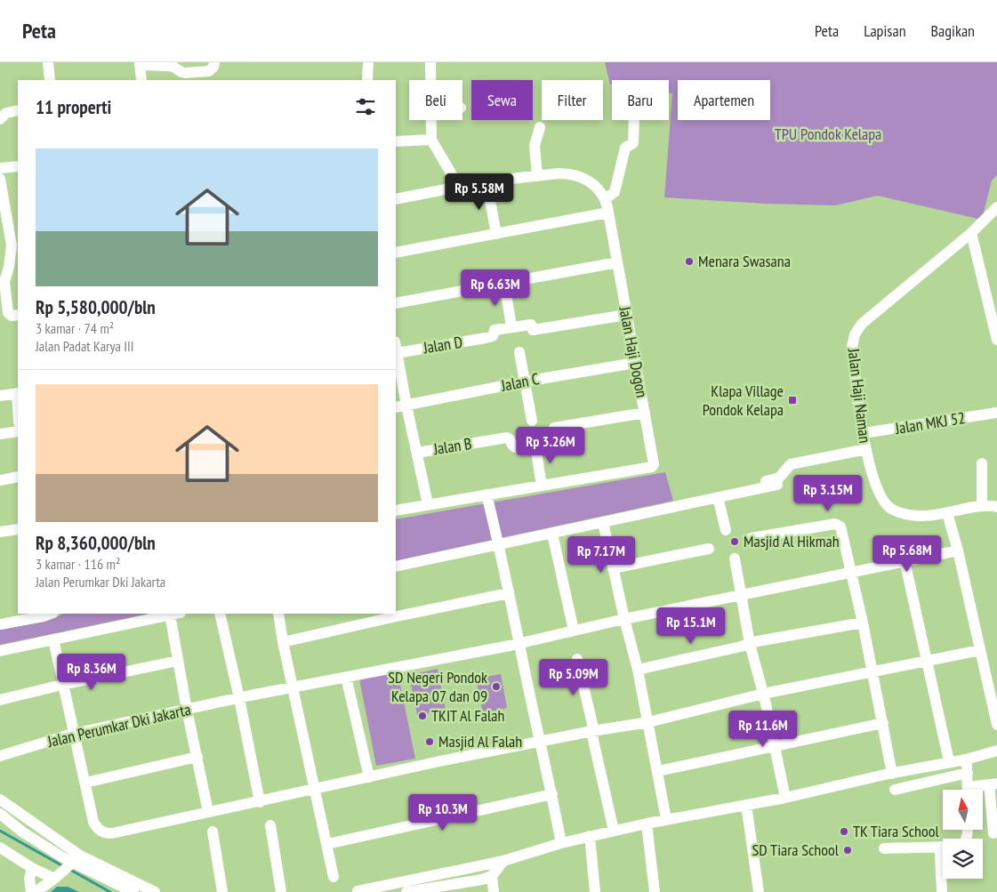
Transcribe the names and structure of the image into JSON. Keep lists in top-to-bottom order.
{
  "streets": {
    "street": [
      "Jalan D",
      "Jalan Haji Dogon",
      "Jalan C",
      "Jalan Haji Naman",
      "Jalan MKJ 52",
      "Jalan B",
      "Jalan Perumkar Dki Jakarta"
    ]
  },
  "crossings": [
    ["Jalan Haji Dogon", "Jalan C"],
    ["Jalan Haji Dogon", "Jalan B"],
    ["Jalan Haji Naman", "Jalan MKJ 52"]
  ],
  "parks": ["TPU Pondok Kelapa"],
  "places": {
    "other": [
      "Menara Swasana",
      "Masjid Al Hikmah",
      "SD Negeri Pondok Kelapa 07 dan 09",
      "TKIT Al Falah",
      "Masjid Al Falah",
      "TK Tiara School",
      "SD Tiara School"
    ],
    "transit": ["Klapa Village Pondok Kelapa"]
  },
  "north": "top",
  "page": {
    "header": "Peta",
    "nav": ["Peta", "Lapisan", "Bagikan"],
    "chip": [
      "Beli",
      "Sewa",
      "Filter",
      "Baru",
      "Apartemen"
    ],
    "heading": "11 properti",
    "list": [
      {
        "name": "Rp 5,580,000/bln",
        "note": "3 kamar · 74 m² · Jalan Padat Karya III"
      },
      {
        "name": "Rp 8,360,000/bln",
        "note": "3 kamar · 116 m² · Jalan Perumkar Dki Jakarta"
      }
    ],
    "price": [
      "Rp 5.58M",
      "Rp 6.63M",
      "Rp 3.26M",
      "Rp 3.15M",
      "Rp 5.68M",
      "Rp 7.17M",
      "Rp 15.1M",
      "Rp 8.36M",
      "Rp 5.09M",
      "Rp 11.6M",
      "Rp 10.3M"
    ]
  }
}
